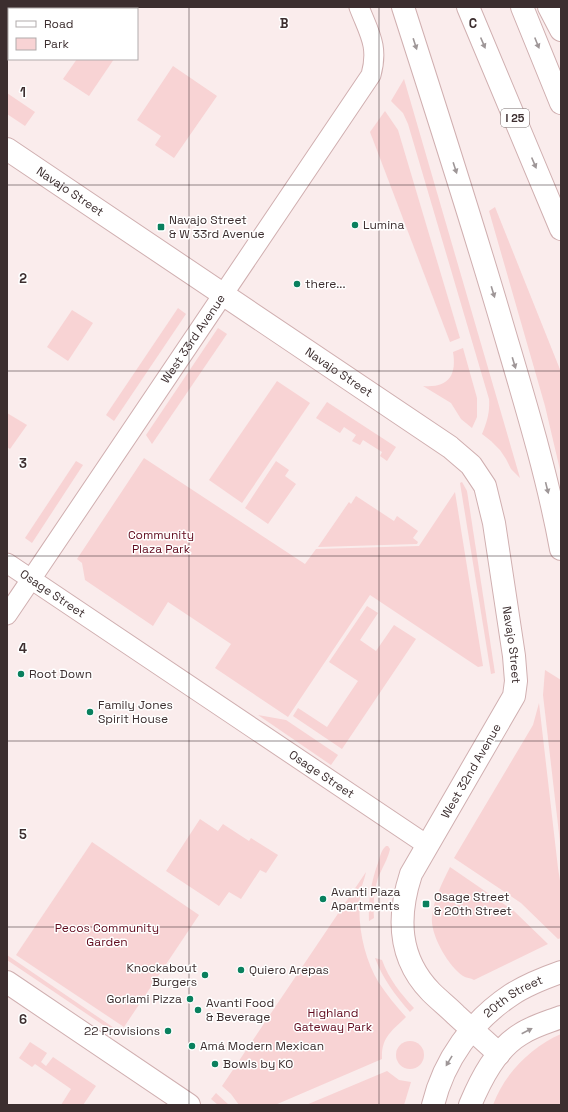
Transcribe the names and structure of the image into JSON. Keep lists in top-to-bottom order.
{
  "streets": {
    "main road": [
      "I 25",
      "Navajo Street",
      "West 32nd Avenue",
      "20th Street"
    ],
    "street": ["West 33rd Avenue", "Osage Street"]
  },
  "crossings": [
    ["Navajo Street", "West 33rd Avenue"],
    ["Navajo Street", "West 32nd Avenue"],
    ["West 33rd Avenue", "Osage Street"],
    ["Osage Street", "West 32nd Avenue"]
  ],
  "parks": ["Community Plaza Park", "Pecos Community Garden", "Highland Gateway Park"],
  "places": {
    "other": [
      "Lumina",
      "there...",
      "Root Down",
      "Family Jones Spirit House",
      "Avanti Plaza Apartments",
      "Quiero Arepas",
      "Knockabout Burgers",
      "Gorlami Pizza",
      "Avanti Food & Beverage",
      "22 Provisions",
      "Amá Modern Mexican",
      "Bowls by KO"
    ],
    "transit": ["Navajo Street & W 33rd Avenue", "Osage Street & 20th Street"]
  },
  "legend": ["Road", "Park"],
  "grid": {
    "columns": ["B", "C"],
    "rows": [
      "1",
      "2",
      "3",
      "4",
      "5",
      "6"
    ]
  }
}
